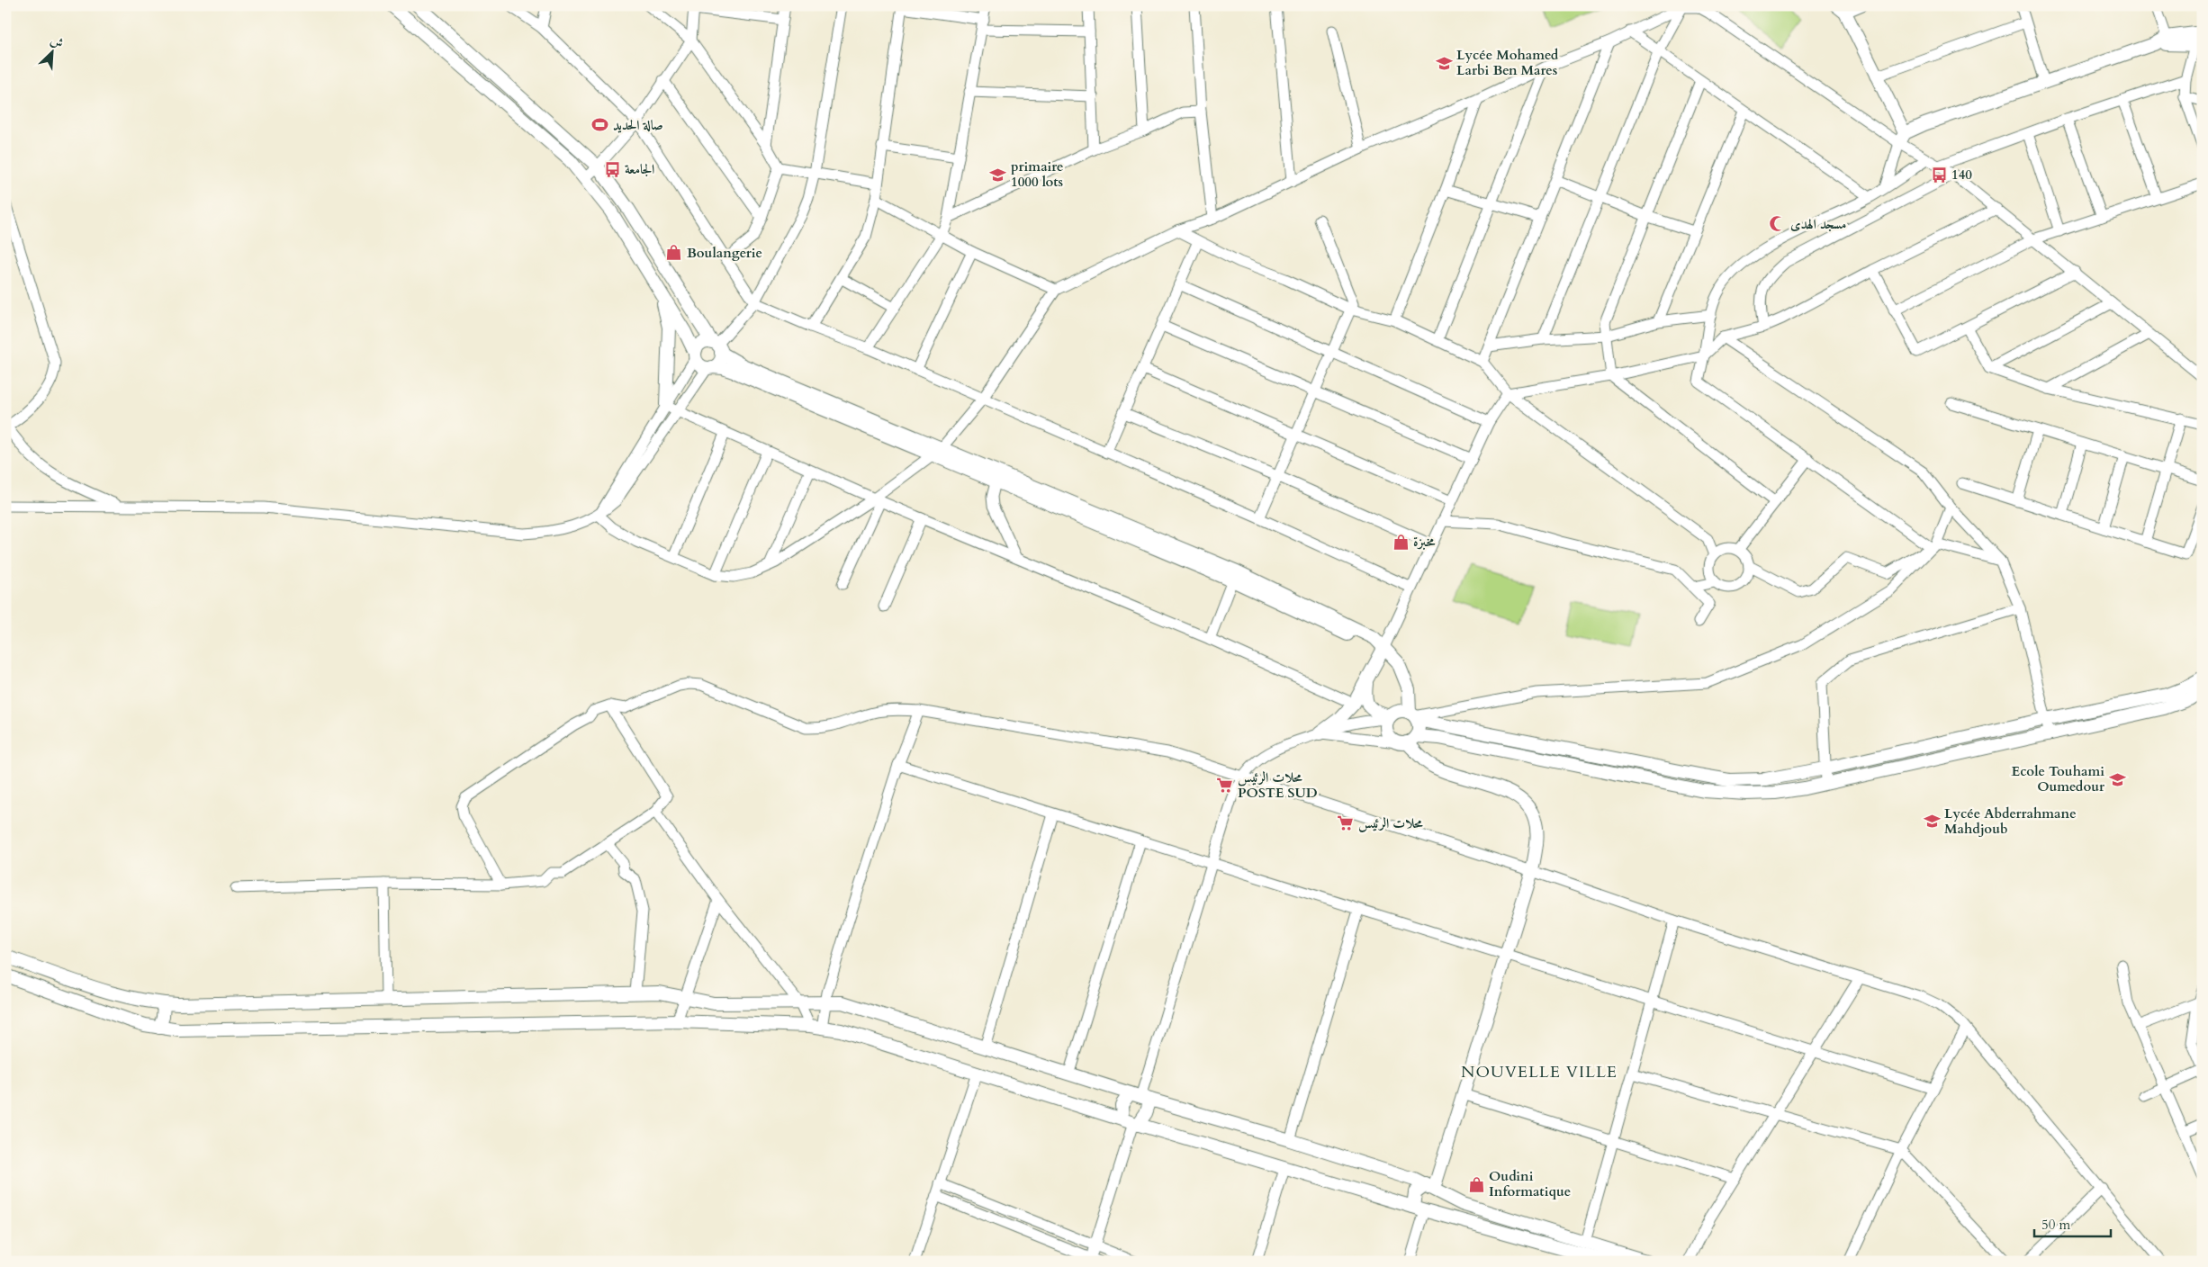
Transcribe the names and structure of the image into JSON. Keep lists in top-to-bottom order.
{
  "districts": ["NOUVELLE VILLE"],
  "places": {
    "school or university": [
      "Lycée Mohamed Larbi Ben Mares",
      "primaire 1000 lots",
      "Ecole Touhami Oumedour",
      "Lycée Abderrahmane Mahdjoub"
    ],
    "sports": ["صالة الحديد"],
    "bus stop": ["الجامعة", "140"],
    "mosque": ["مسجد الهدى"],
    "shop": ["Boulangerie", "مخبزة", "Oudini Informatique"],
    "supermarket": ["محلات الرئيس POSTE SUD", "محلات الرئيس"]
  },
  "scale_bar": "50 m",
  "north": "top right"
}
